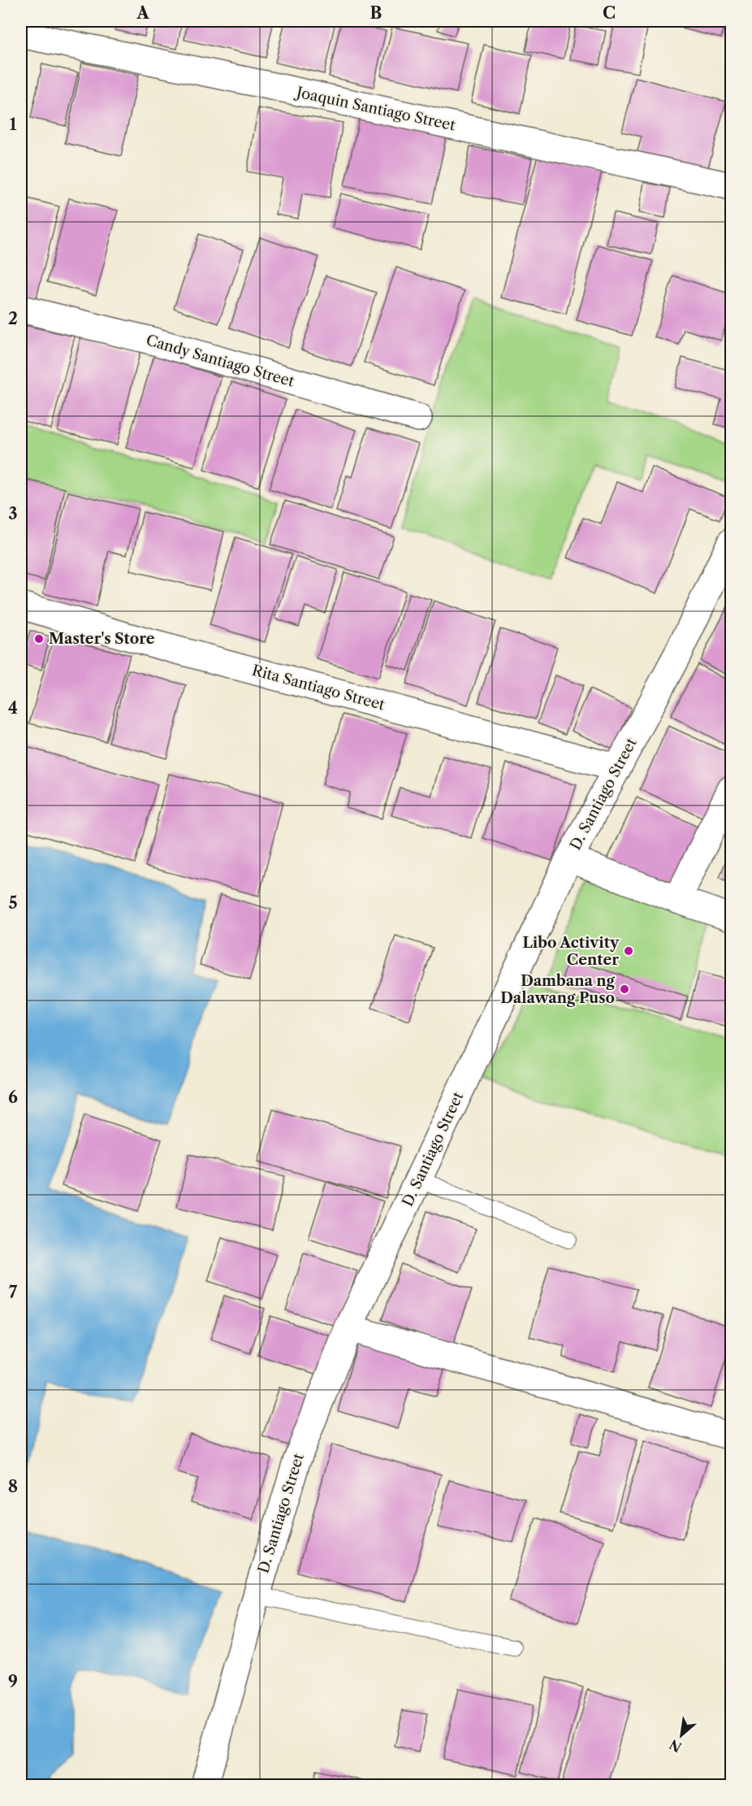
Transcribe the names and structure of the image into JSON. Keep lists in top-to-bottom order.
{
  "streets": {
    "street": [
      "Joaquin Santiago Street",
      "Candy Santiago Street",
      "Rita Santiago Street",
      "D. Santiago Street"
    ]
  },
  "crossings": [
    ["Rita Santiago Street", "D. Santiago Street"]
  ],
  "places": ["Master's Store", "Libo Activity Center", "Dambana ng Dalawang Puso"],
  "north": "bottom left",
  "grid": {
    "columns": ["A", "B", "C"],
    "rows": [
      "1",
      "2",
      "3",
      "4",
      "5",
      "6",
      "7",
      "8",
      "9"
    ]
  }
}
